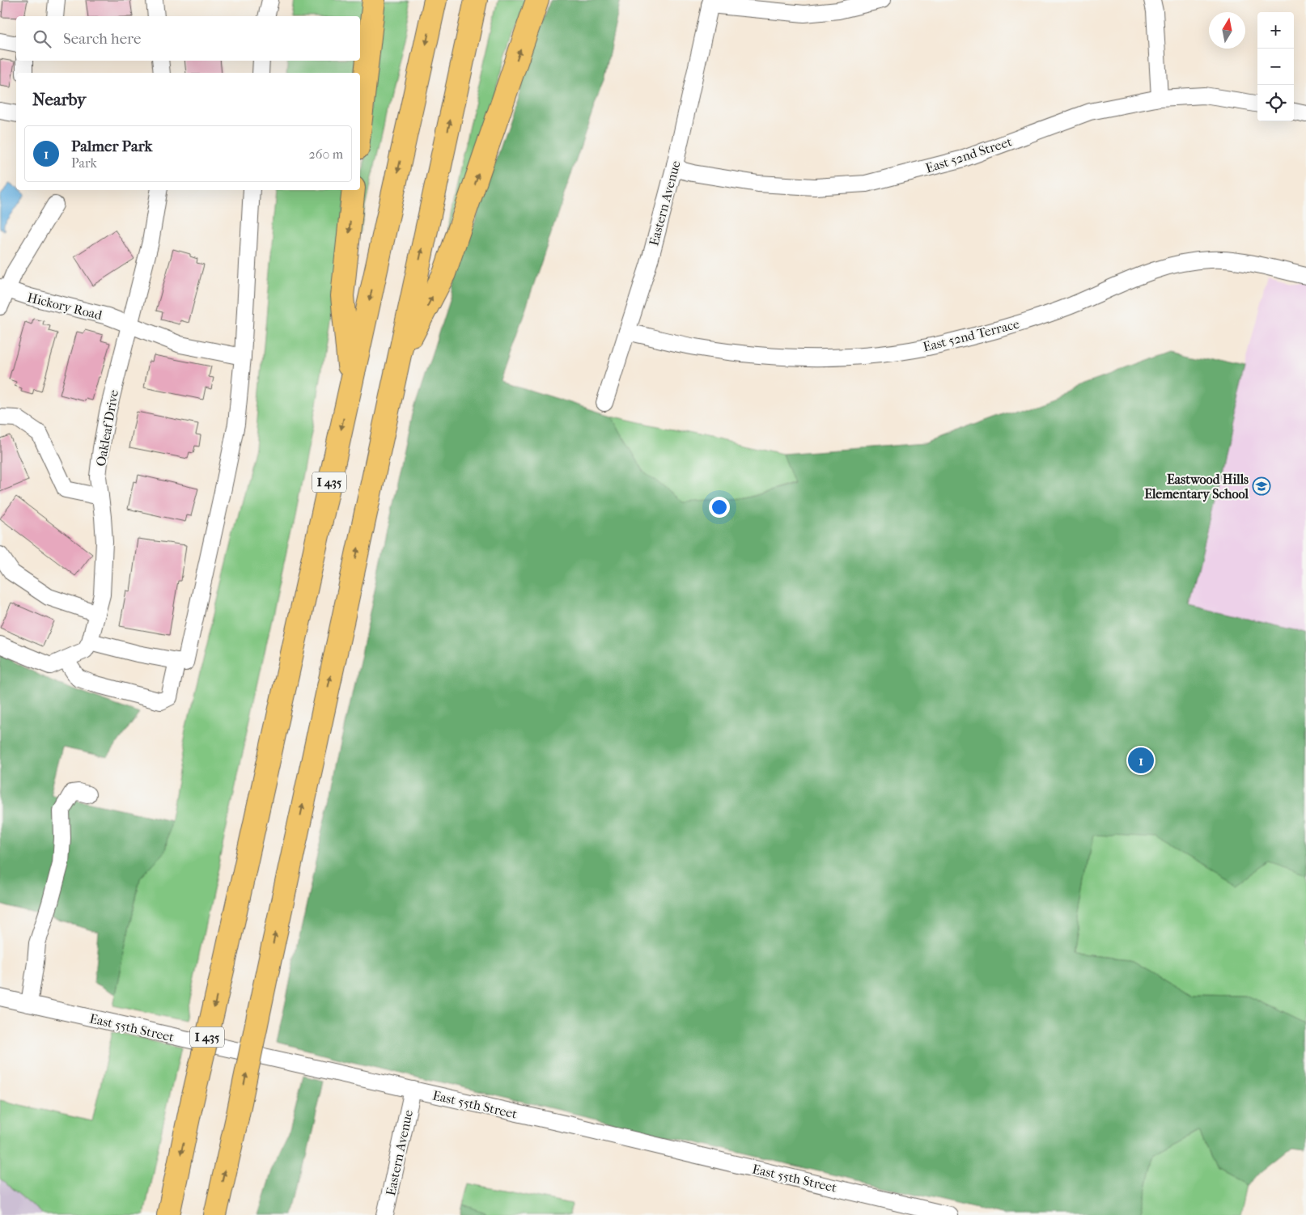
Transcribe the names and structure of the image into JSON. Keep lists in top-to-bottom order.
{
  "streets": {
    "highway": ["I 435"],
    "street": [
      "East 52nd Street",
      "Eastern Avenue",
      "Hickory Road",
      "East 52nd Terrace",
      "Oakleaf Drive",
      "East 55th Street"
    ]
  },
  "crossings": [
    ["East 52nd Street", "Eastern Avenue"],
    ["Eastern Avenue", "East 52nd Terrace"],
    ["Eastern Avenue", "East 55th Street"],
    ["Hickory Road", "Oakleaf Drive"]
  ],
  "places": {
    "school or university": ["Eastwood Hills Elementary School"]
  },
  "north": "top",
  "page": {
    "map_buttons": ["+", "−"],
    "search": "Search here",
    "heading": "Nearby",
    "list": [
      {
        "mark": "1",
        "name": "Palmer Park",
        "note": "Park",
        "value": "260 m"
      }
    ],
    "pins": "1"
  }
}
